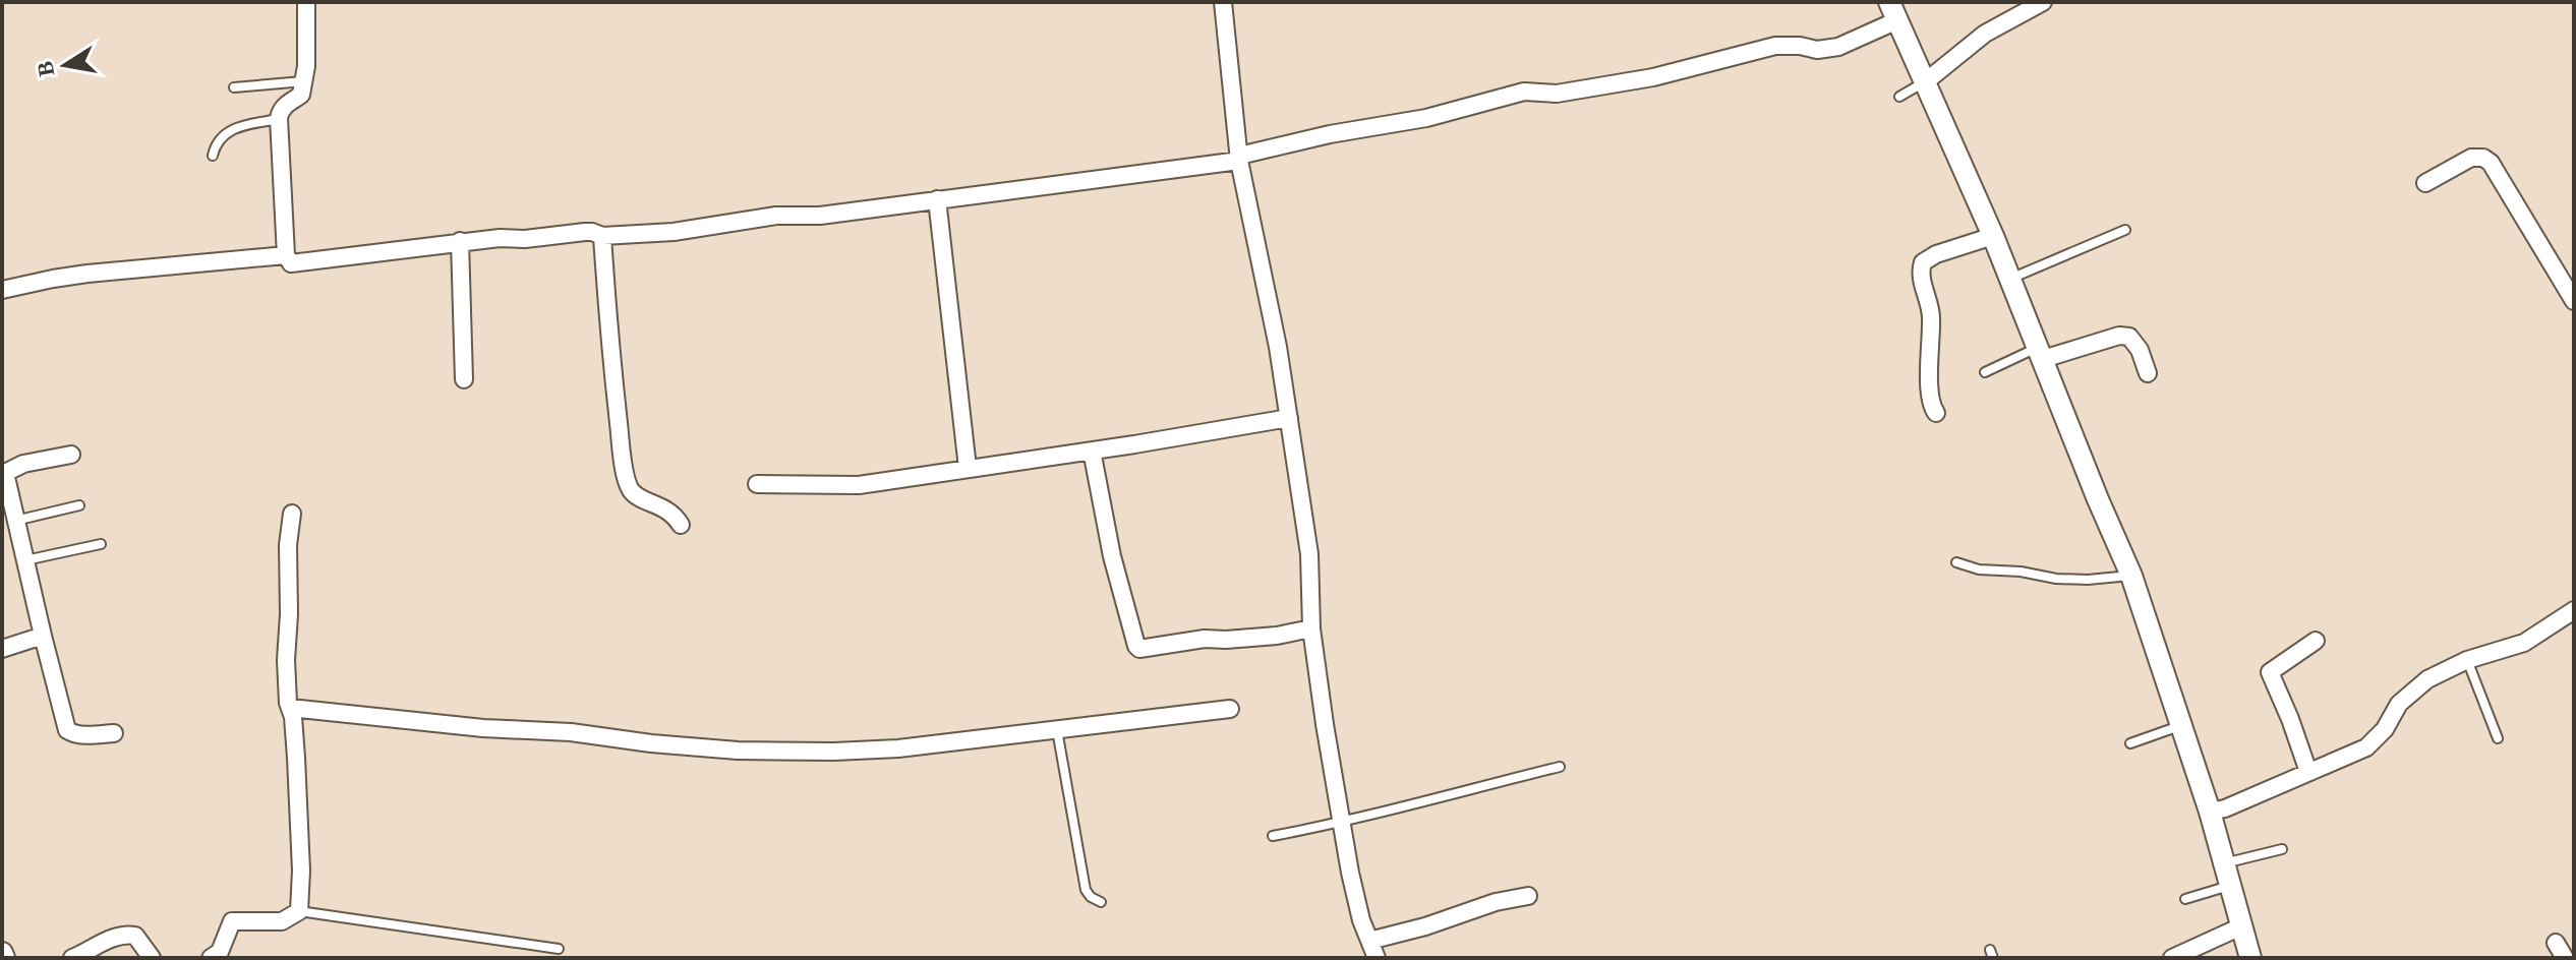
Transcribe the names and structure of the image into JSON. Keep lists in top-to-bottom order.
{
  "north": "left"
}
